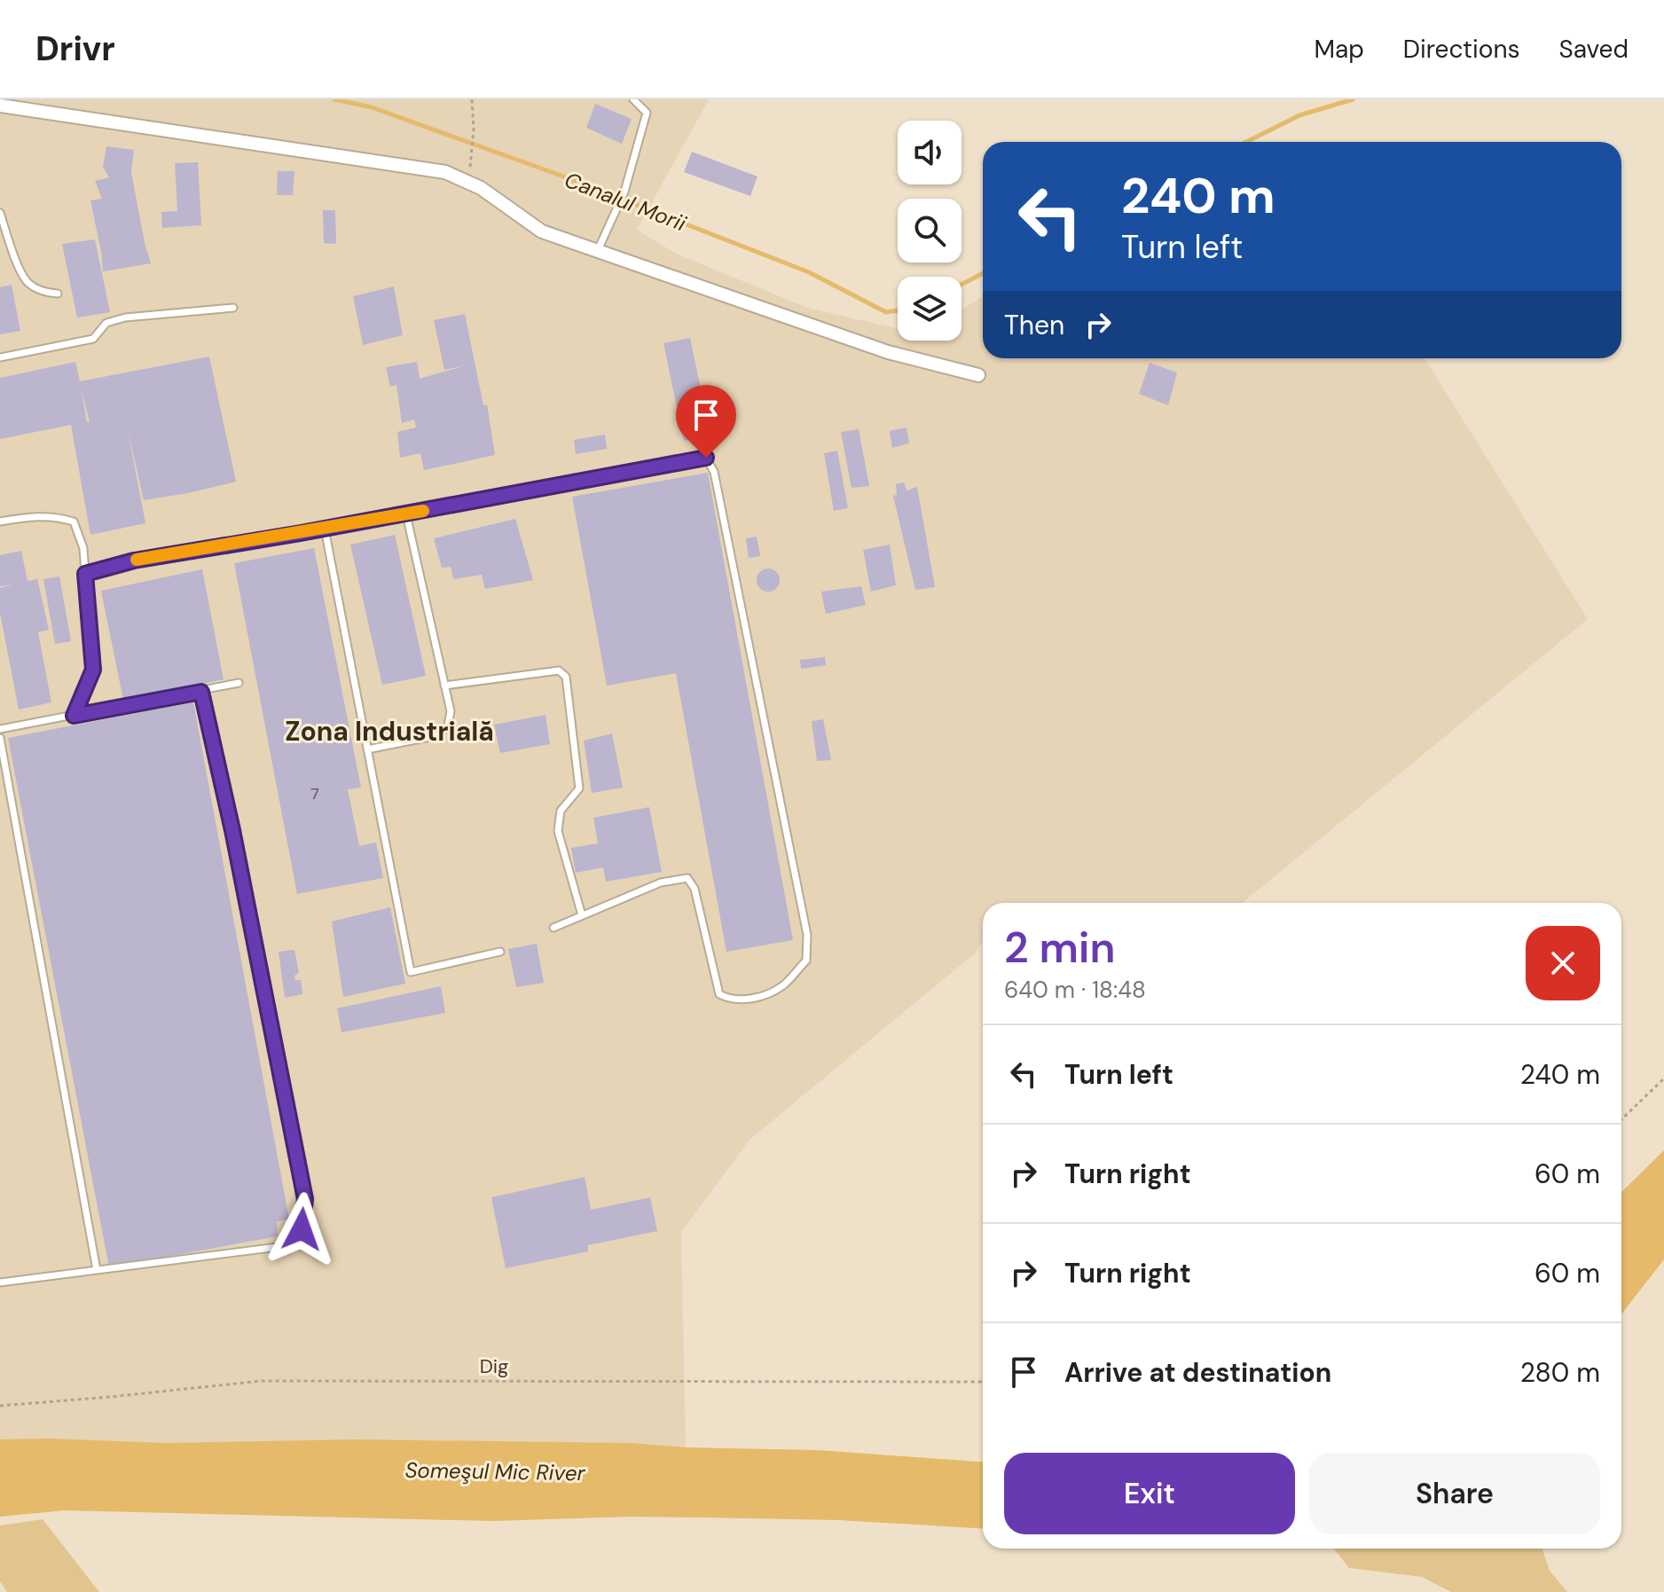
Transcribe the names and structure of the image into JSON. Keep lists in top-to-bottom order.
{
  "streets": {
    "path": ["Dig"]
  },
  "districts": ["Zona Industrială"],
  "water": ["Canalul Morii", "Someşul Mic River"],
  "house_numbers": ["7"],
  "page": {
    "header": "Drivr",
    "nav": ["Map", "Directions", "Saved"],
    "turn": ["240 m", "Turn left"],
    "then": "Then",
    "heading": ["2 min", "640 m · 18:48"],
    "list": [
      {
        "name": "Turn left",
        "value": "240 m"
      },
      {
        "name": "Turn right",
        "value": "60 m"
      },
      {
        "name": "Turn right",
        "value": "60 m"
      },
      {
        "name": "Arrive at destination",
        "value": "280 m"
      }
    ],
    "buttons": ["Exit", "Share"]
  }
}
